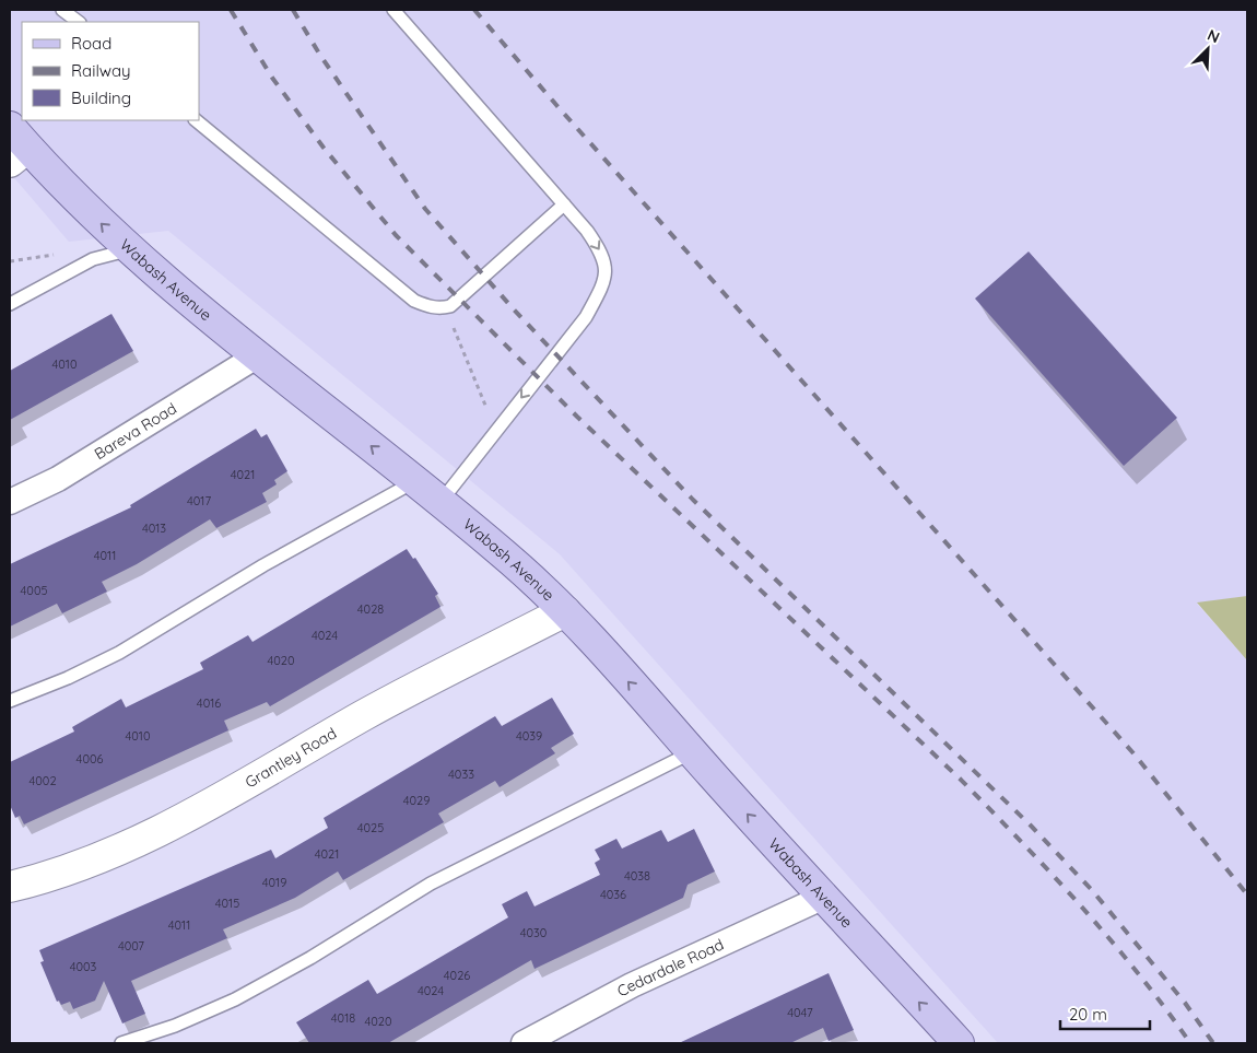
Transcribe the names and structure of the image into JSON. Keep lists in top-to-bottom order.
{
  "streets": {
    "main road": ["Wabash Avenue"],
    "street": ["Bareva Road", "Grantley Road", "Cedardale Road"]
  },
  "crossings": [
    ["Wabash Avenue", "Bareva Road"],
    ["Wabash Avenue", "Grantley Road"],
    ["Wabash Avenue", "Cedardale Road"]
  ],
  "one_way": ["Wabash Avenue"],
  "house_numbers": [
    "4010",
    "4021",
    "4017",
    "4013",
    "4011",
    "4005",
    "4028",
    "4024",
    "4020",
    "4016",
    "4010",
    "4039",
    "4006",
    "4033",
    "4002",
    "4029",
    "4025",
    "4021",
    "4038",
    "4019",
    "4036",
    "4015",
    "4011",
    "4030",
    "4007",
    "4003",
    "4026",
    "4024",
    "4047",
    "4018",
    "4020"
  ],
  "legend": ["Road", "Railway", "Building"],
  "scale_bar": "20 m",
  "north": "top right"
}
